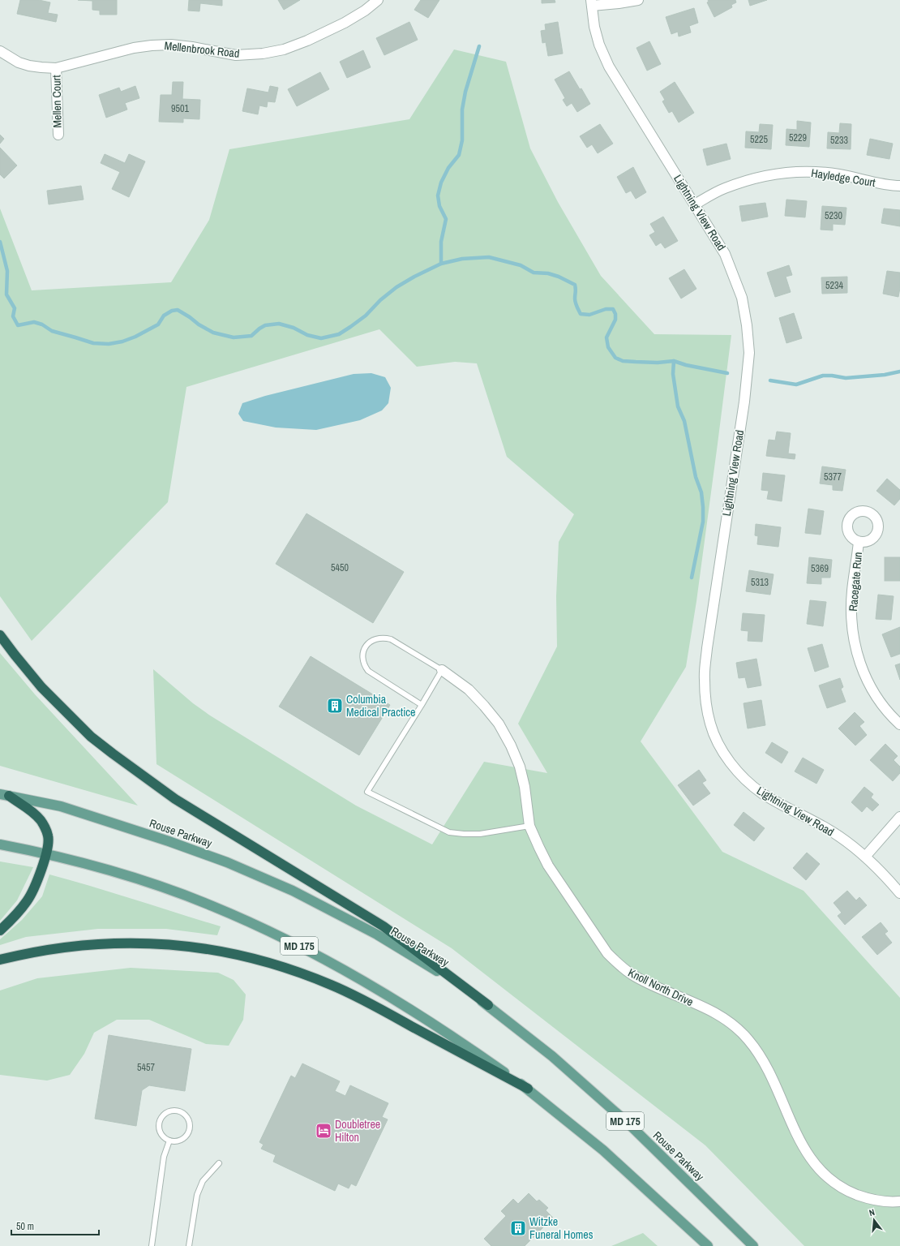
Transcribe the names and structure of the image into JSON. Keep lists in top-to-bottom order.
{
  "streets": {
    "main road": ["Rouse Parkway", "MD 175"],
    "street": [
      "Mellenbrook Road",
      "Mellen Court",
      "Hayledge Court",
      "Lightning View Road",
      "Racegate Run",
      "Knoll North Drive"
    ]
  },
  "crossings": [
    ["Mellenbrook Road", "Mellen Court"],
    ["Hayledge Court", "Lightning View Road"]
  ],
  "places": {
    "building": ["Columbia Medical Practice", "Witzke Funeral Homes"],
    "hotel": ["Doubletree Hilton"]
  },
  "house_numbers": [
    "9501",
    "5229",
    "5225",
    "5233",
    "5230",
    "5234",
    "5377",
    "5450",
    "5369",
    "5313",
    "5457"
  ],
  "scale_bar": "50 m",
  "north": "top"
}
